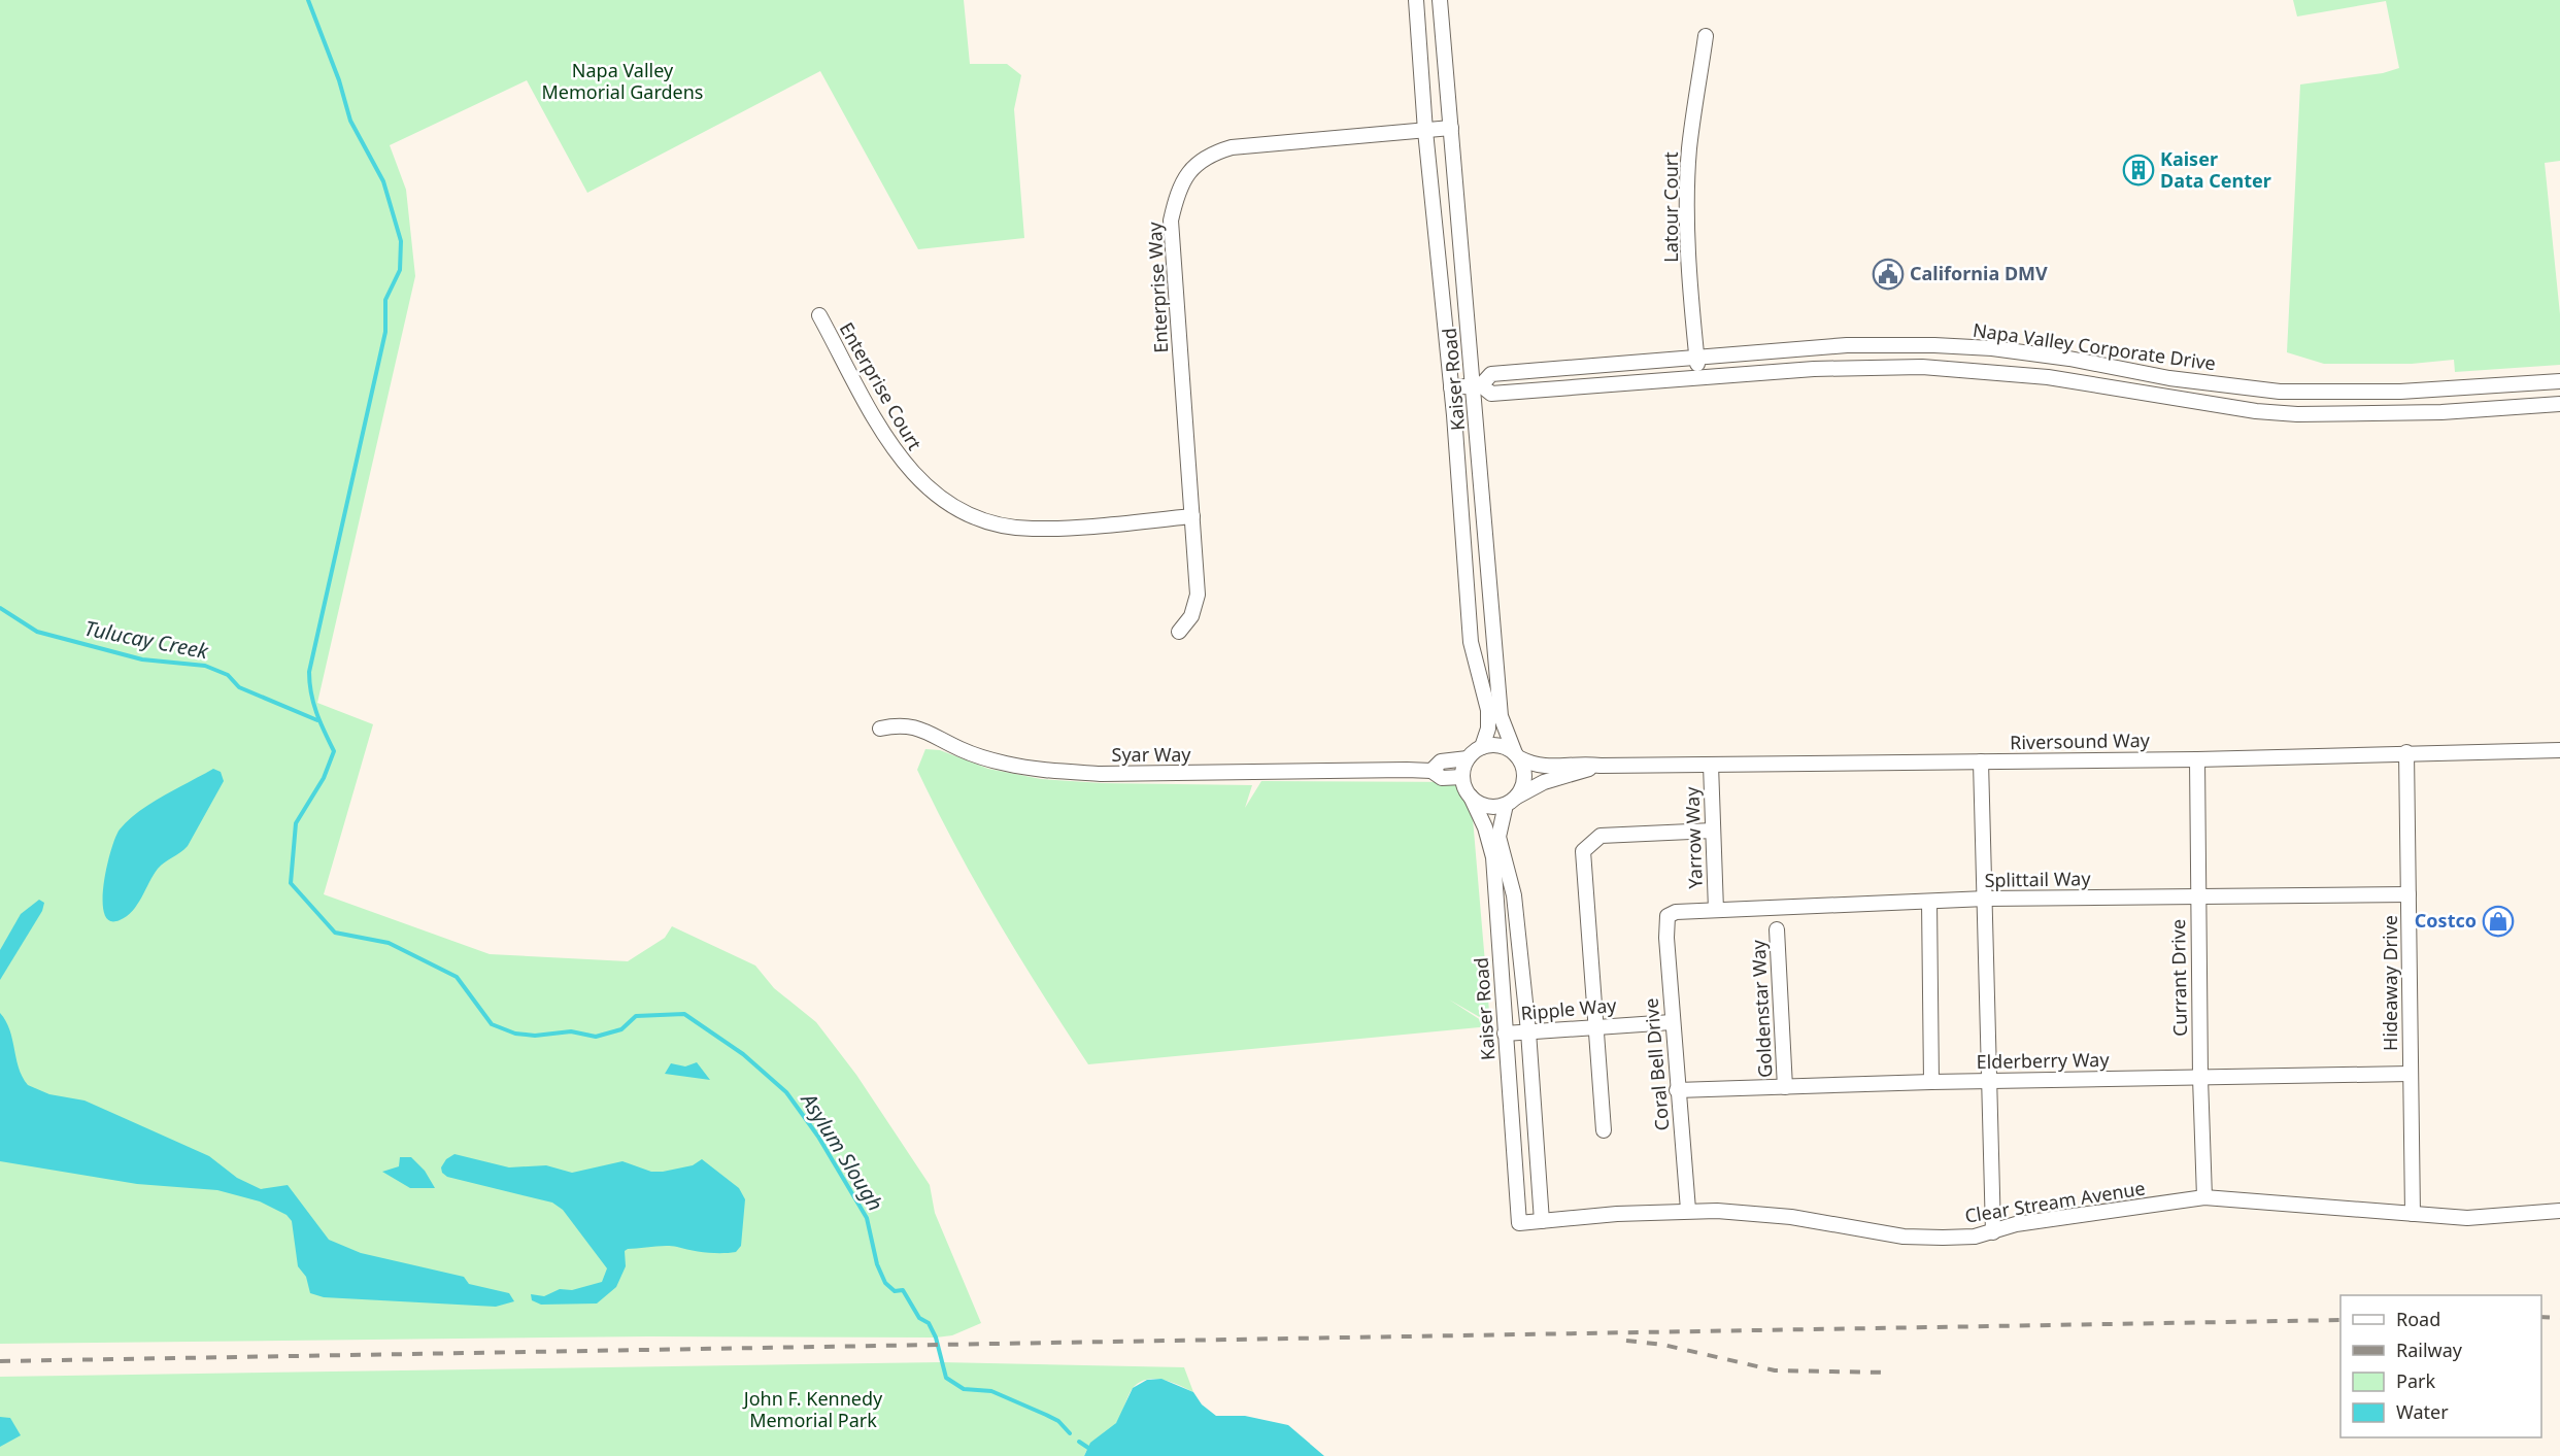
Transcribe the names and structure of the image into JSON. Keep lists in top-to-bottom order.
{
  "streets": {
    "street": [
      "Latour Court",
      "Enterprise Way",
      "Napa Valley Corporate Drive",
      "Kaiser Road",
      "Enterprise Court",
      "Riversound Way",
      "Syar Way",
      "Yarrow Way",
      "Splittail Way",
      "Currant Drive",
      "Hideaway Drive",
      "Goldenstar Way",
      "Ripple Way",
      "Elderberry Way",
      "Coral Bell Drive",
      "Clear Stream Avenue"
    ]
  },
  "crossings": [
    ["Latour Court", "Napa Valley Corporate Drive"],
    ["Enterprise Way", "Kaiser Road"],
    ["Enterprise Way", "Enterprise Court"],
    ["Napa Valley Corporate Drive", "Kaiser Road"],
    ["Kaiser Road", "Riversound Way"],
    ["Kaiser Road", "Syar Way"],
    ["Kaiser Road", "Ripple Way"],
    ["Kaiser Road", "Clear Stream Avenue"],
    ["Riversound Way", "Syar Way"],
    ["Riversound Way", "Yarrow Way"],
    ["Riversound Way", "Currant Drive"],
    ["Riversound Way", "Hideaway Drive"],
    ["Yarrow Way", "Splittail Way"],
    ["Splittail Way", "Currant Drive"],
    ["Splittail Way", "Hideaway Drive"],
    ["Splittail Way", "Coral Bell Drive"],
    ["Currant Drive", "Elderberry Way"],
    ["Currant Drive", "Clear Stream Avenue"],
    ["Hideaway Drive", "Elderberry Way"],
    ["Hideaway Drive", "Clear Stream Avenue"],
    ["Goldenstar Way", "Elderberry Way"],
    ["Ripple Way", "Coral Bell Drive"],
    ["Elderberry Way", "Coral Bell Drive"],
    ["Coral Bell Drive", "Clear Stream Avenue"]
  ],
  "water": ["Tulucay Creek", "Asylum Slough"],
  "parks": ["Napa Valley Memorial Gardens", "John F. Kennedy Memorial Park"],
  "places": {
    "building": ["Kaiser Data Center"],
    "public building": ["California DMV"],
    "shop": ["Costco"]
  },
  "legend": [
    "Road",
    "Railway",
    "Park",
    "Water"
  ]
}
